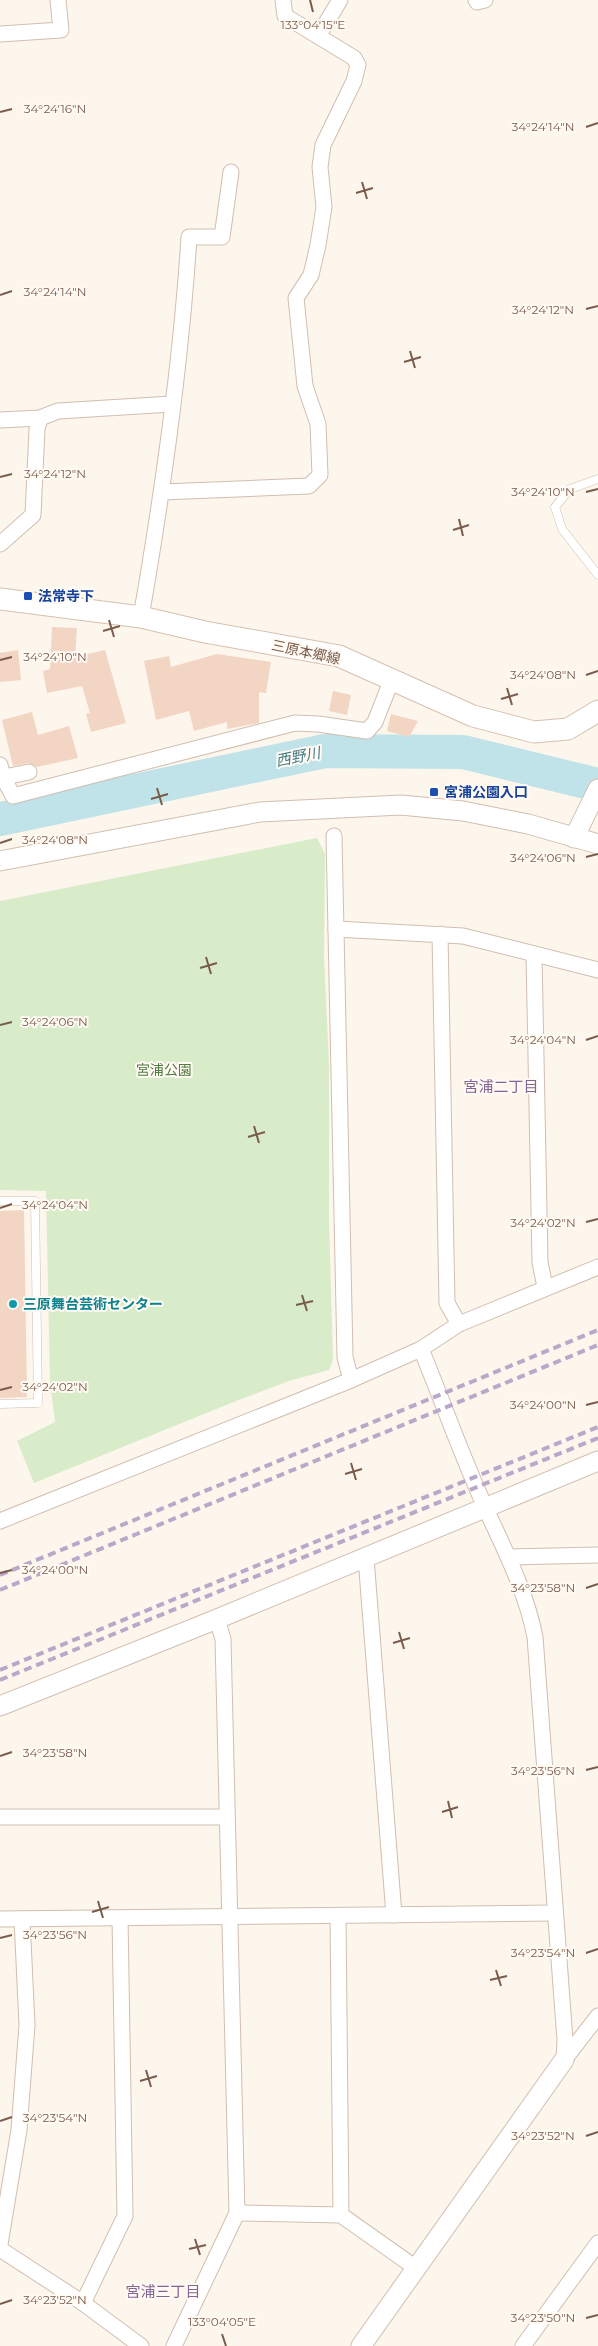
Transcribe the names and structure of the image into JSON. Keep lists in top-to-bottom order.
{
  "streets": {
    "main road": ["三原本郷線"]
  },
  "districts": ["宮浦二丁目", "宮浦三丁目"],
  "water": ["西野川"],
  "parks": ["宮浦公園"],
  "places": {
    "transit": ["法常寺下", "宮浦公園入口"],
    "other": ["三原舞台芸術センター"]
  },
  "coordinates": [
    "133°04'15\"E",
    "34°24'16\"N",
    "34°24'14\"N",
    "34°24'12\"N",
    "34°24'10\"N",
    "34°24'08\"N",
    "34°24'06\"N",
    "34°24'04\"N",
    "34°24'02\"N",
    "34°24'00\"N",
    "34°23'58\"N",
    "34°23'56\"N",
    "34°23'54\"N",
    "34°23'52\"N",
    "34°23'50\"N",
    "133°04'05\"E"
  ]
}
